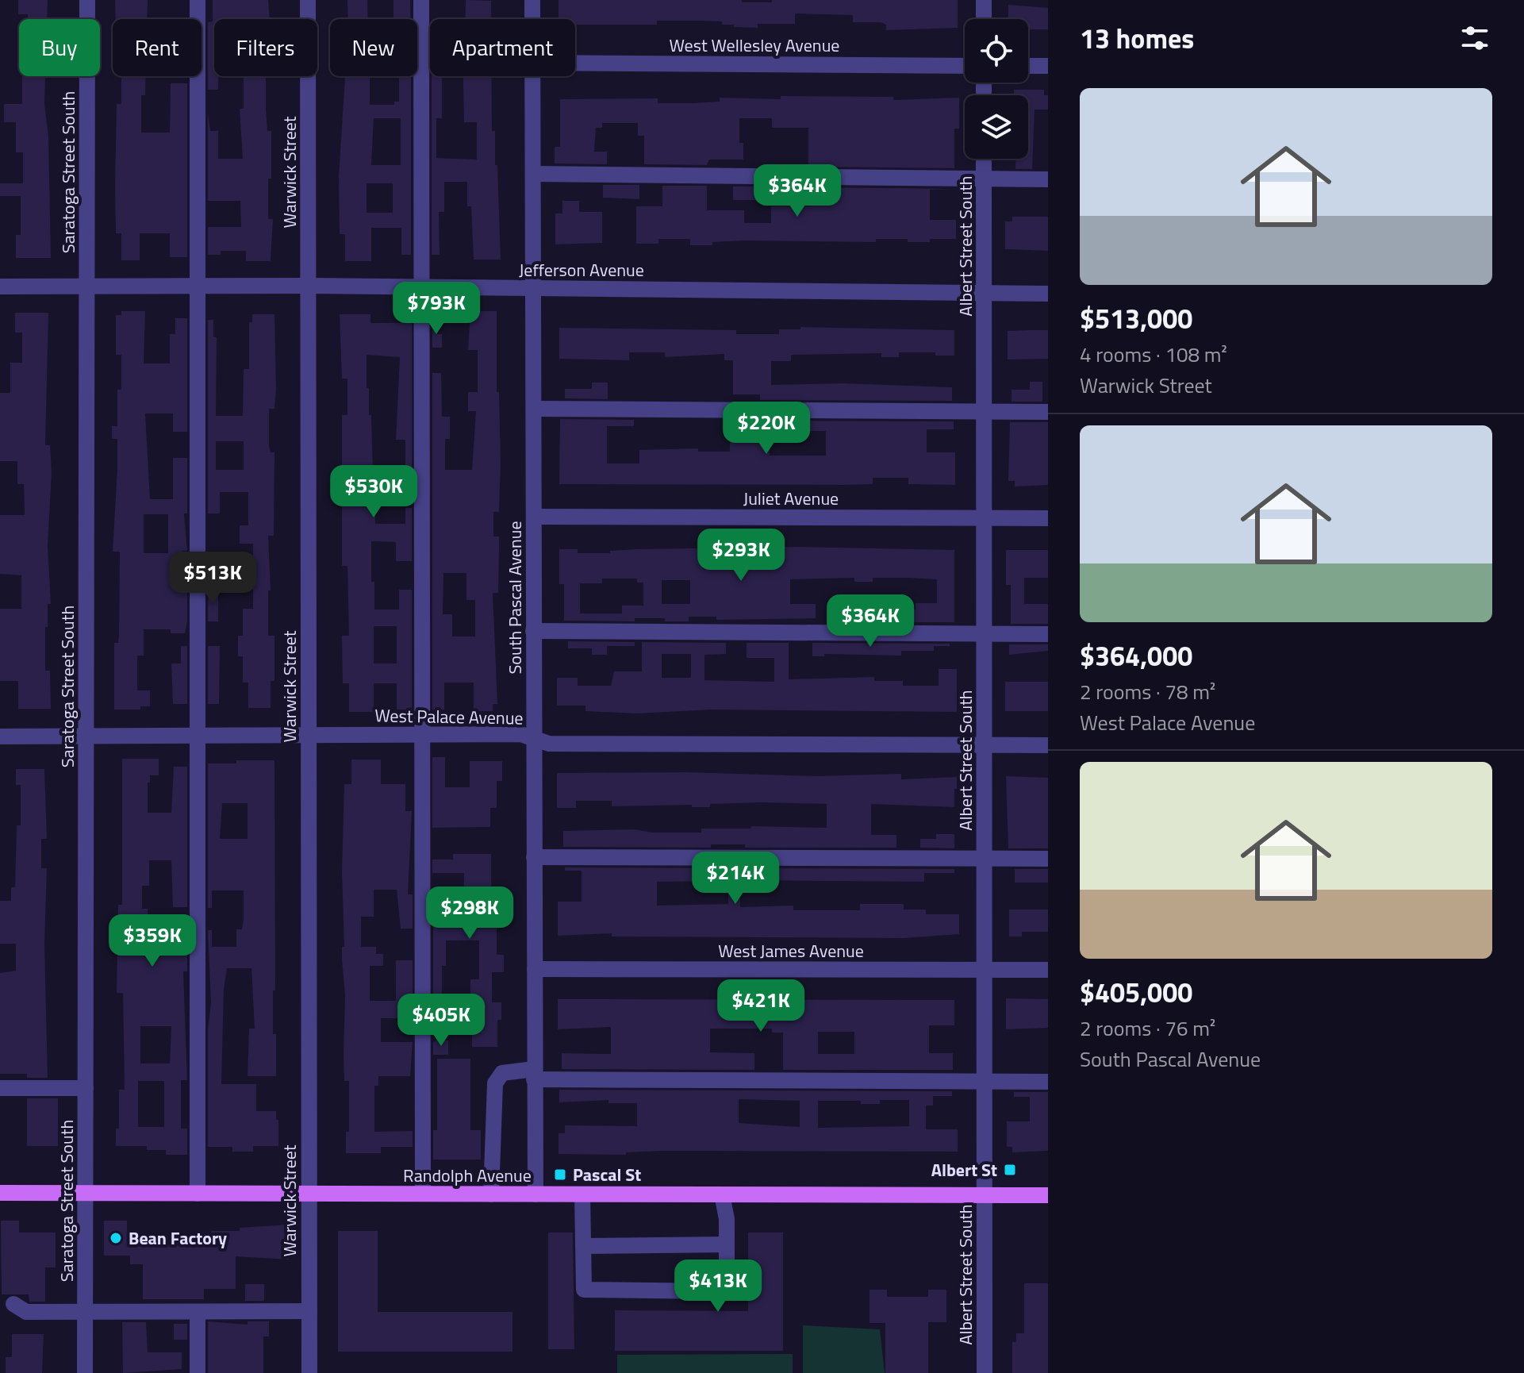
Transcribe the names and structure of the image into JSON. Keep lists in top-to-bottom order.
{
  "streets": {
    "main road": ["Randolph Avenue"],
    "street": [
      "West Wellesley Avenue",
      "Saratoga Street South",
      "Warwick Street",
      "Albert Street South",
      "Jefferson Avenue",
      "Juliet Avenue",
      "South Pascal Avenue",
      "West Palace Avenue",
      "West James Avenue"
    ]
  },
  "crossings": [
    ["Saratoga Street South", "Jefferson Avenue"],
    ["Saratoga Street South", "West Palace Avenue"],
    ["Saratoga Street South", "Randolph Avenue"],
    ["Warwick Street", "Jefferson Avenue"],
    ["Warwick Street", "West Palace Avenue"],
    ["Warwick Street", "Randolph Avenue"],
    ["Albert Street South", "Jefferson Avenue"],
    ["Albert Street South", "Juliet Avenue"],
    ["Albert Street South", "West Palace Avenue"],
    ["Albert Street South", "West James Avenue"],
    ["Albert Street South", "Randolph Avenue"],
    ["Jefferson Avenue", "South Pascal Avenue"],
    ["Juliet Avenue", "South Pascal Avenue"],
    ["South Pascal Avenue", "West Palace Avenue"],
    ["South Pascal Avenue", "West James Avenue"],
    ["South Pascal Avenue", "Randolph Avenue"]
  ],
  "places": {
    "transit": ["Albert St", "Pascal St"],
    "other": ["Bean Factory"]
  },
  "page": {
    "heading": "13 homes",
    "chip": [
      "Buy",
      "Rent",
      "Filters",
      "New",
      "Apartment"
    ],
    "list": [
      {
        "name": "$513,000",
        "note": "4 rooms · 108 m² · Warwick Street"
      },
      {
        "name": "$364,000",
        "note": "2 rooms · 78 m² · West Palace Avenue"
      },
      {
        "name": "$405,000",
        "note": "2 rooms · 76 m² · South Pascal Avenue"
      }
    ],
    "price": [
      "$364K",
      "$793K",
      "$220K",
      "$530K",
      "$293K",
      "$513K",
      "$364K",
      "$214K",
      "$298K",
      "$359K",
      "$421K",
      "$405K",
      "$413K"
    ]
  }
}
